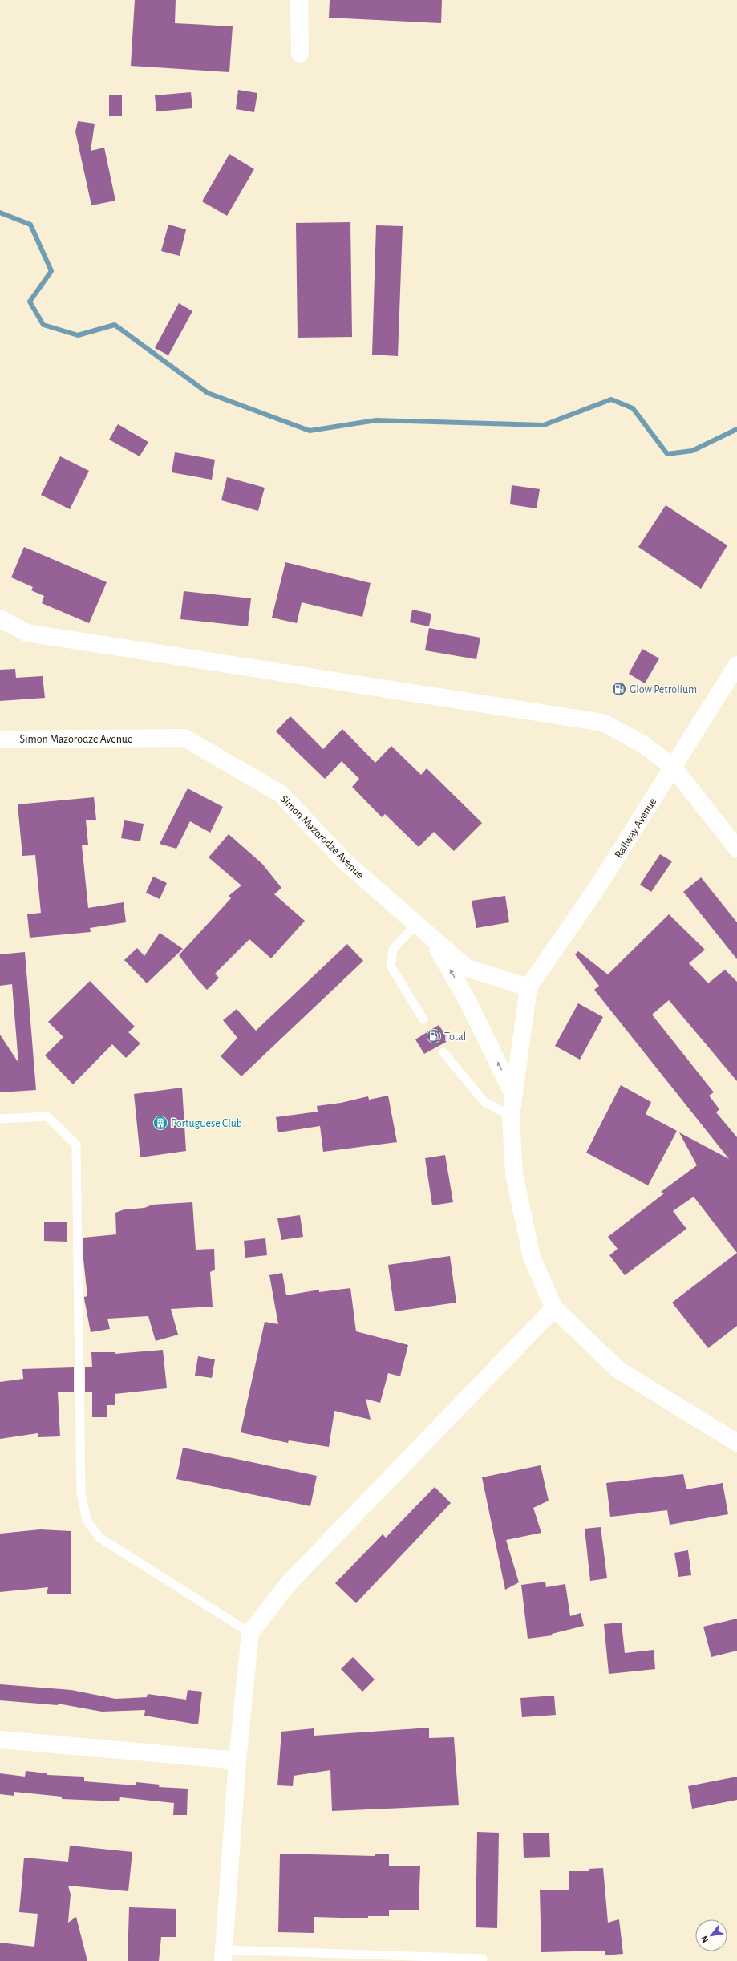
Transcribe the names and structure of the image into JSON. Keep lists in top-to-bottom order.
{
  "streets": {
    "street": ["Simon Mazorodze Avenue", "Railway Avenue"]
  },
  "crossings": [
    ["Simon Mazorodze Avenue", "Railway Avenue"]
  ],
  "places": {
    "fuel station": ["Glow Petrolium", "Total"],
    "building": ["Portuguese Club"]
  },
  "north": "bottom left"
}
